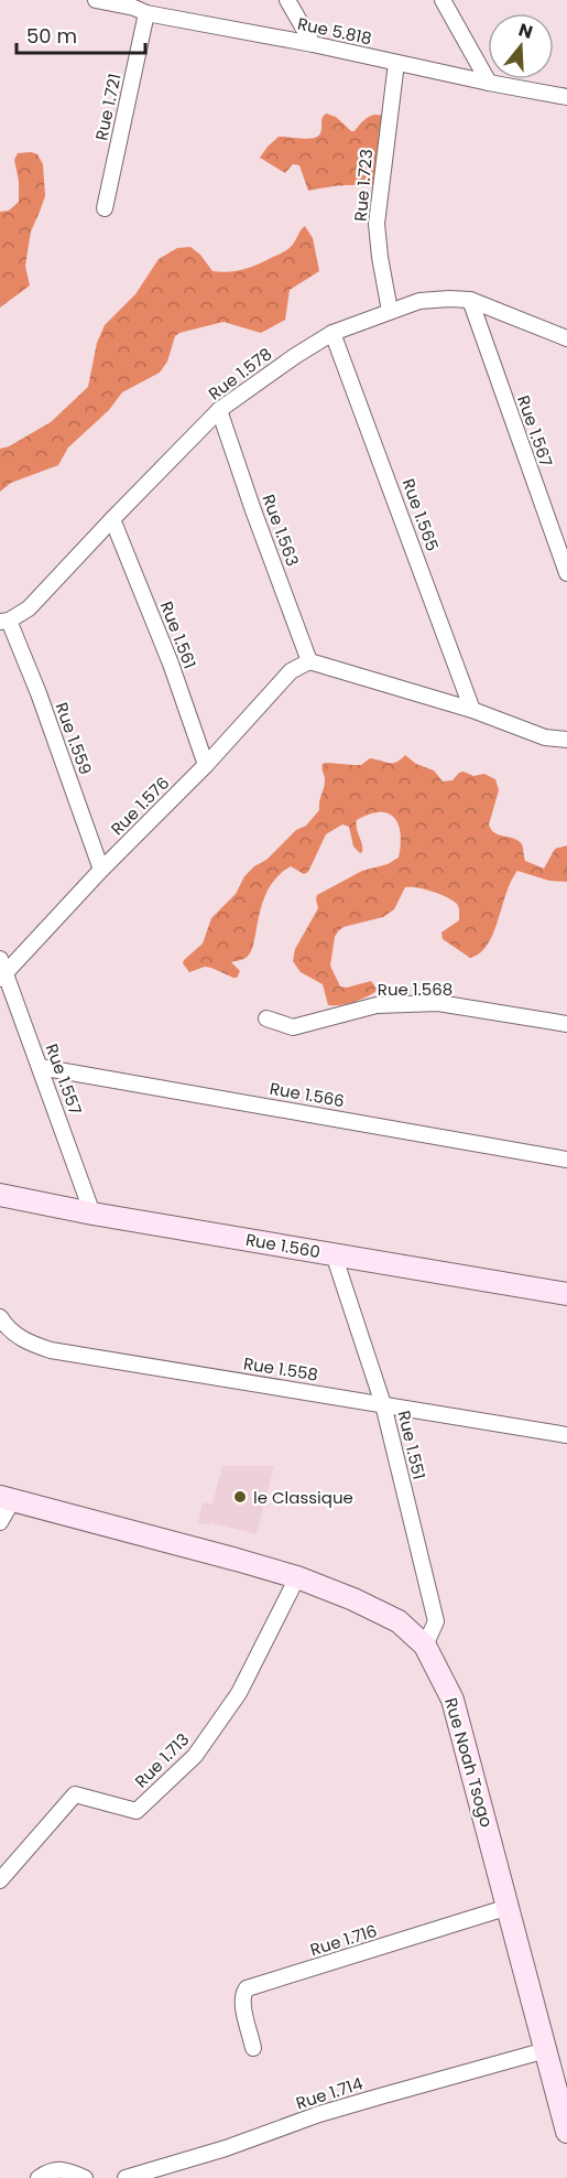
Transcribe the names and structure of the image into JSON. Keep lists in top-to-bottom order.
{
  "streets": {
    "main road": ["Rue 1.560", "Rue Noah Tsogo"],
    "street": [
      "Rue 5.818",
      "Rue 1.721",
      "Rue 1.723",
      "Rue 1.578",
      "Rue 1.567",
      "Rue 1.565",
      "Rue 1.563",
      "Rue 1.561",
      "Rue 1.559",
      "Rue 1.576",
      "Rue 1.568",
      "Rue 1.557",
      "Rue 1.566",
      "Rue 1.558",
      "Rue 1.551",
      "Rue 1.713",
      "Rue 1.716",
      "Rue 1.714"
    ]
  },
  "crossings": [
    ["Rue 5.818", "Rue 1.721"],
    ["Rue 5.818", "Rue 1.723"],
    ["Rue 1.723", "Rue 1.578"],
    ["Rue 1.578", "Rue 1.567"],
    ["Rue 1.578", "Rue 1.565"],
    ["Rue 1.578", "Rue 1.563"],
    ["Rue 1.578", "Rue 1.561"],
    ["Rue 1.578", "Rue 1.559"],
    ["Rue 1.563", "Rue 1.576"],
    ["Rue 1.561", "Rue 1.576"],
    ["Rue 1.559", "Rue 1.576"],
    ["Rue 1.576", "Rue 1.557"],
    ["Rue 1.557", "Rue 1.566"],
    ["Rue 1.557", "Rue 1.560"],
    ["Rue 1.560", "Rue 1.551"],
    ["Rue 1.558", "Rue 1.551"],
    ["Rue 1.551", "Rue Noah Tsogo"],
    ["Rue 1.713", "Rue Noah Tsogo"],
    ["Rue Noah Tsogo", "Rue 1.716"],
    ["Rue Noah Tsogo", "Rue 1.714"]
  ],
  "places": ["le Classique"],
  "scale_bar": "50 m",
  "north": "top"
}
